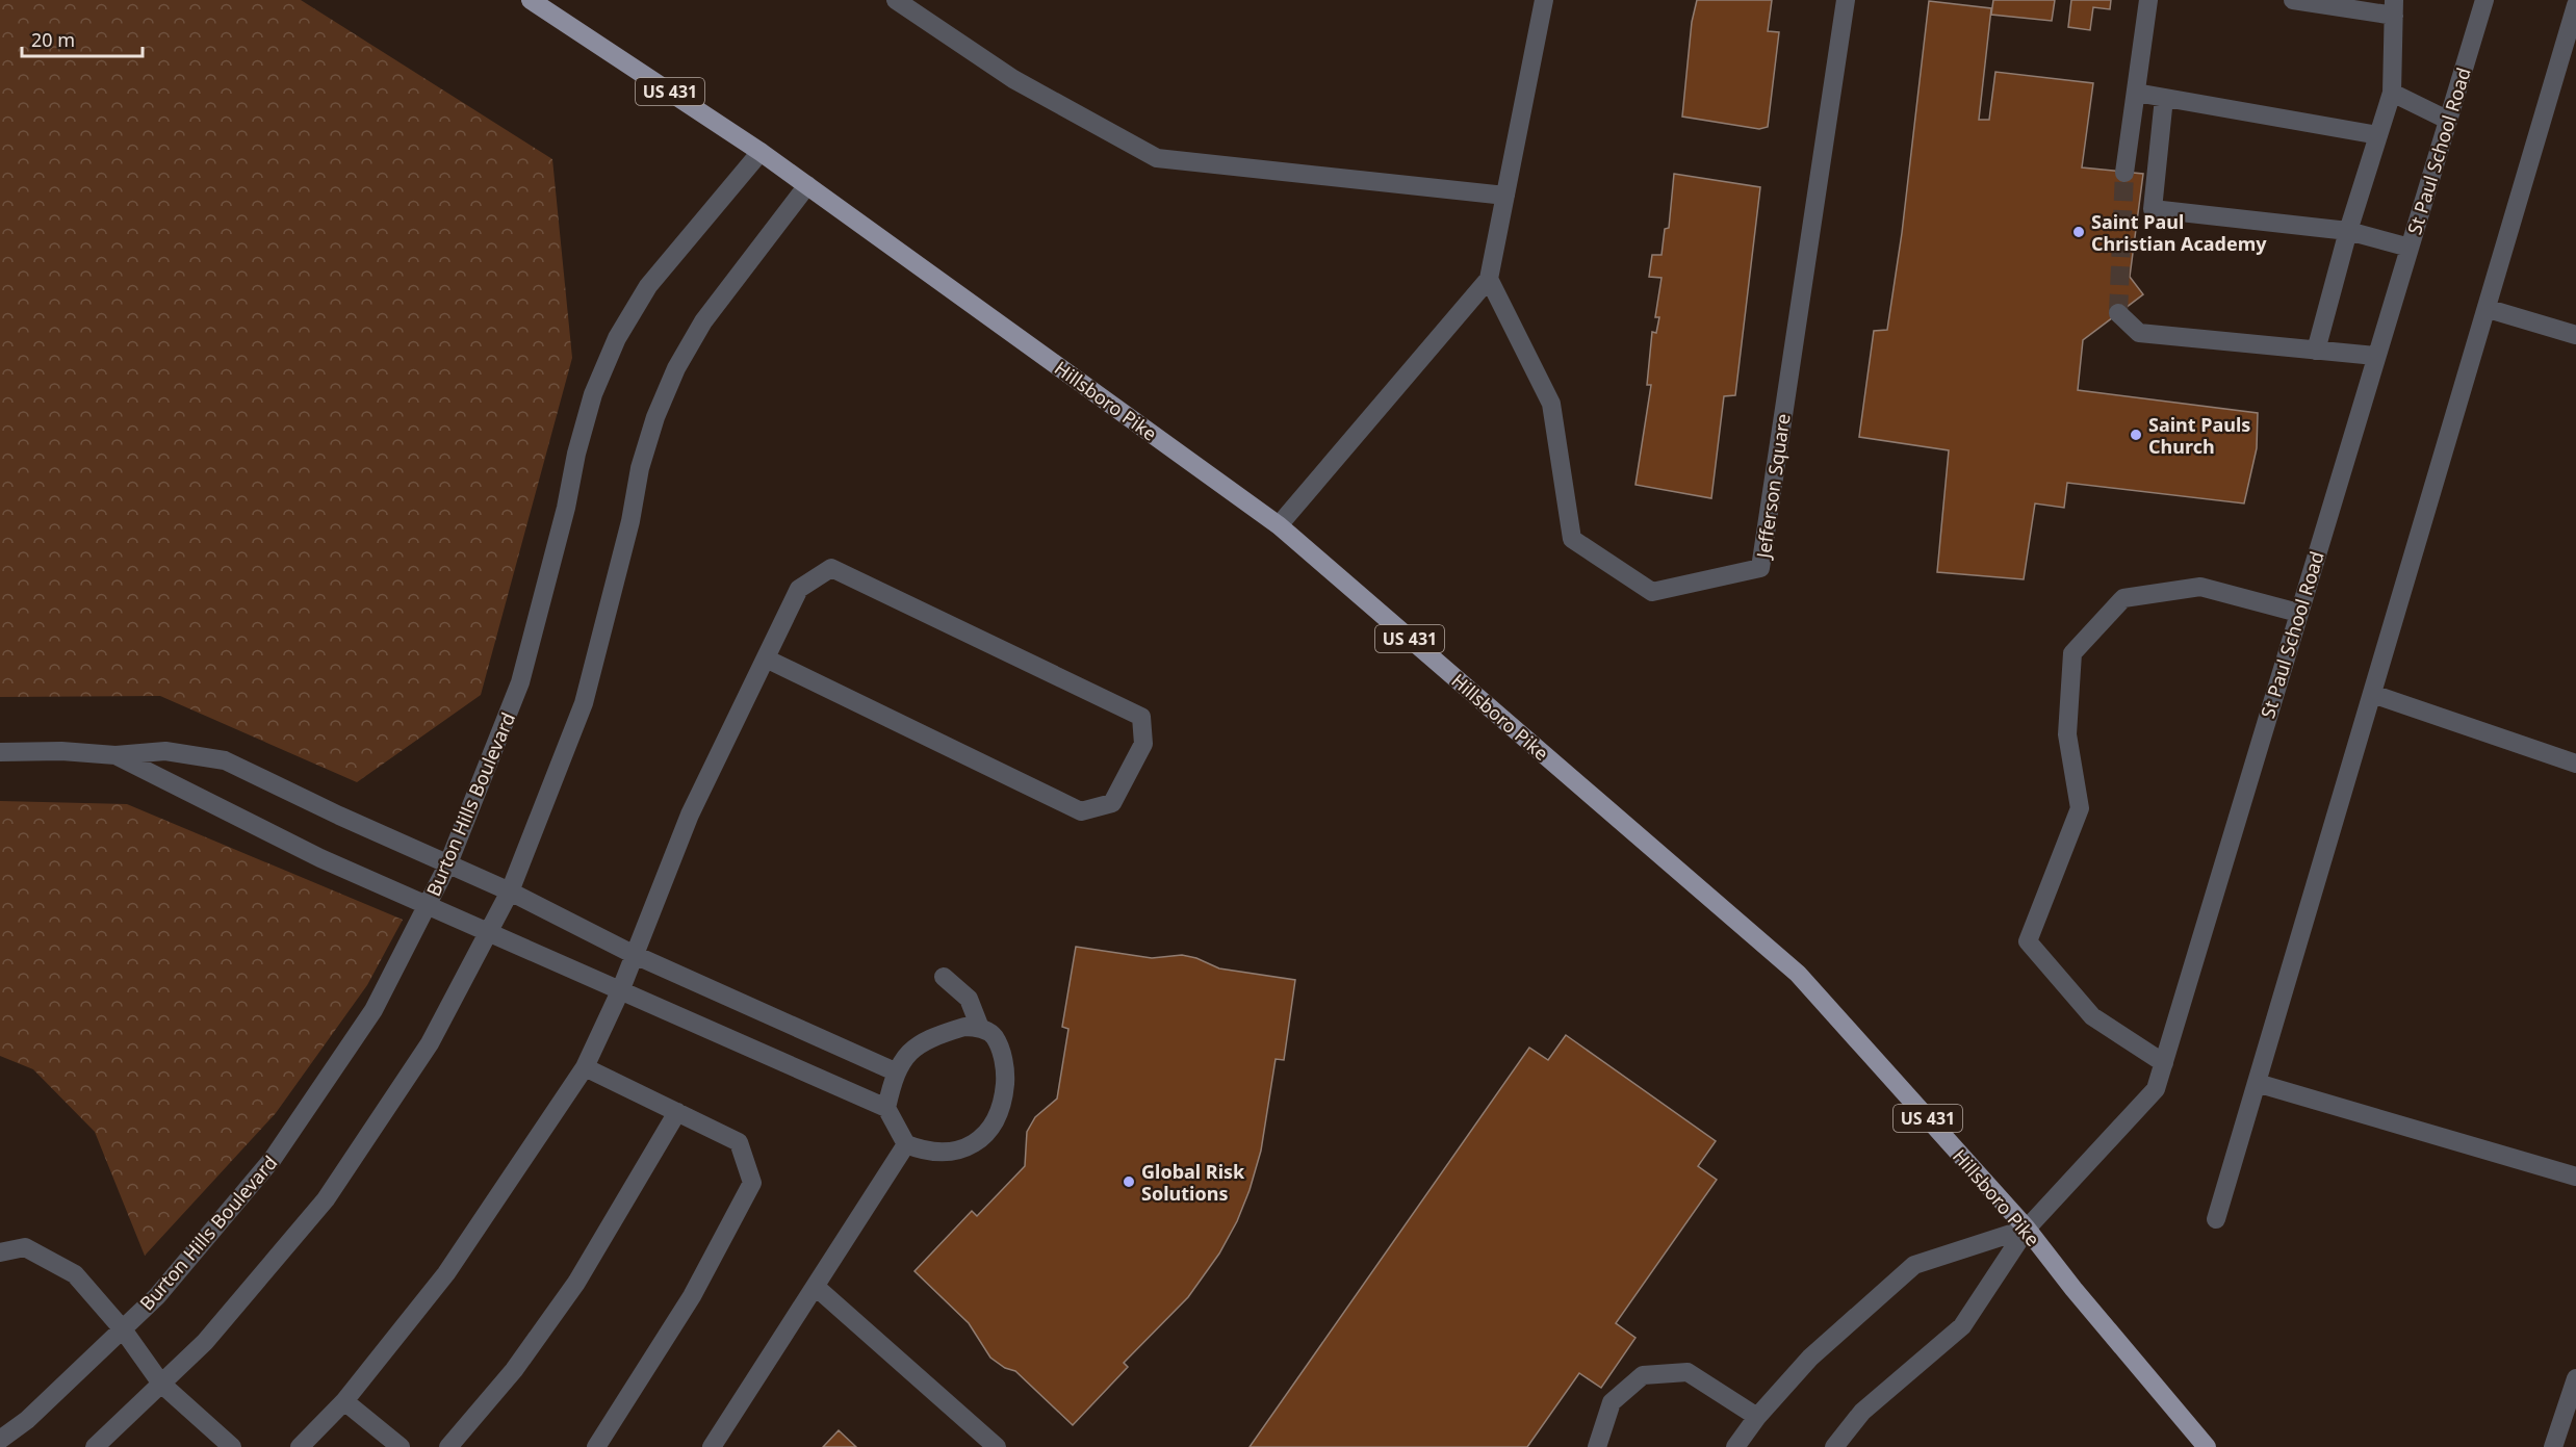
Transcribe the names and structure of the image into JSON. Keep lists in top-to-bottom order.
{
  "streets": {
    "main road": ["US 431", "Hillsboro Pike"],
    "street": ["St Paul School Road", "Jefferson Square", "Burton Hills Boulevard"]
  },
  "crossings": [
    ["St Paul School Road", "Hillsboro Pike"],
    ["Hillsboro Pike", "Burton Hills Boulevard"]
  ],
  "places": ["Saint Paul Christian Academy", "Saint Pauls Church", "Global Risk Solutions"],
  "scale_bar": "20 m"
}
